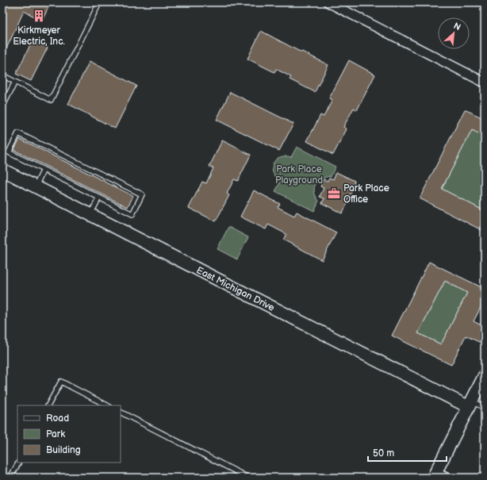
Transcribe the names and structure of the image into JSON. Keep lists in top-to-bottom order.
{
  "streets": {
    "street": ["East Michigan Drive"]
  },
  "parks": ["Park Place Playground"],
  "places": {
    "building": ["Kirkmeyer Electric, Inc."],
    "office": ["Park Place Office"]
  },
  "legend": ["Road", "Park", "Building"],
  "scale_bar": "50 m",
  "north": "top right"
}
